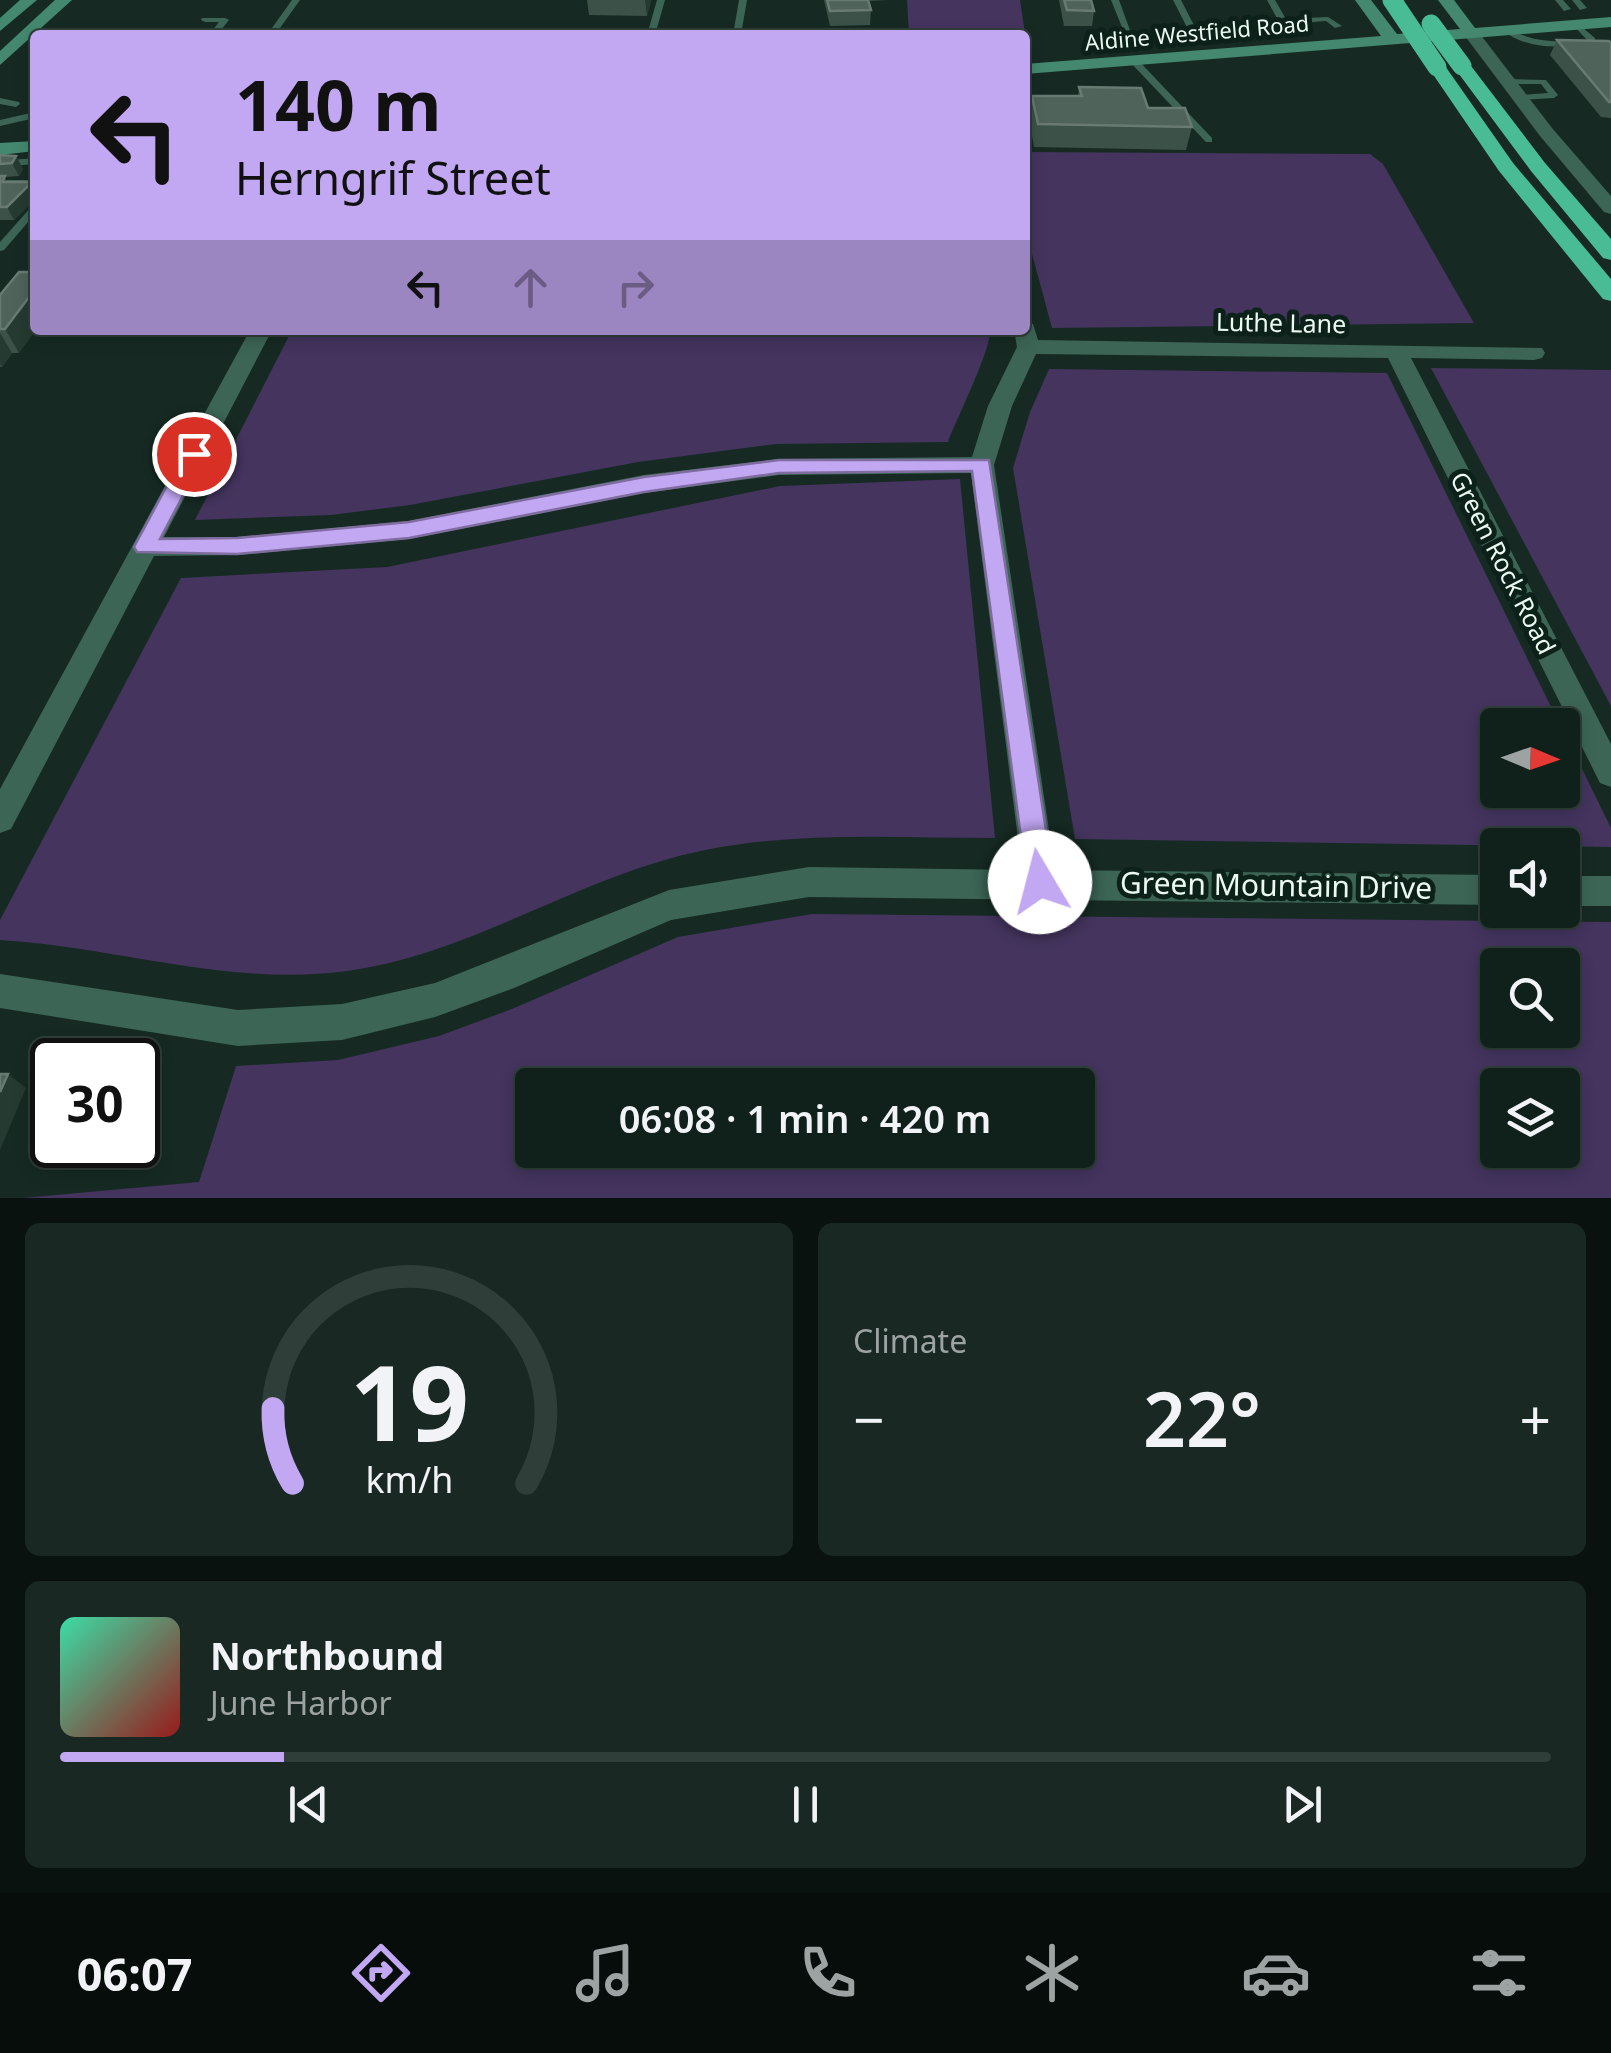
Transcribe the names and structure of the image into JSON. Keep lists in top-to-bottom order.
{
  "streets": {
    "main road": ["Aldine Westfield Road"],
    "street": ["Luthe Lane", "Green Rock Road", "Green Mountain Drive"]
  },
  "crossings": [
    ["Luthe Lane", "Green Rock Road"]
  ],
  "north": "right",
  "page": {
    "turn": ["140 m", "Herngrif Street"],
    "limit": "30",
    "trip": "06:08 · 1 min · 420 m",
    "tile": "Climate",
    "heat": ["−", "22°", "+"],
    "song": ["Northbound", "June Harbor"],
    "tabs": "06:07",
    "gauge": ["19", "km/h"]
  }
}
